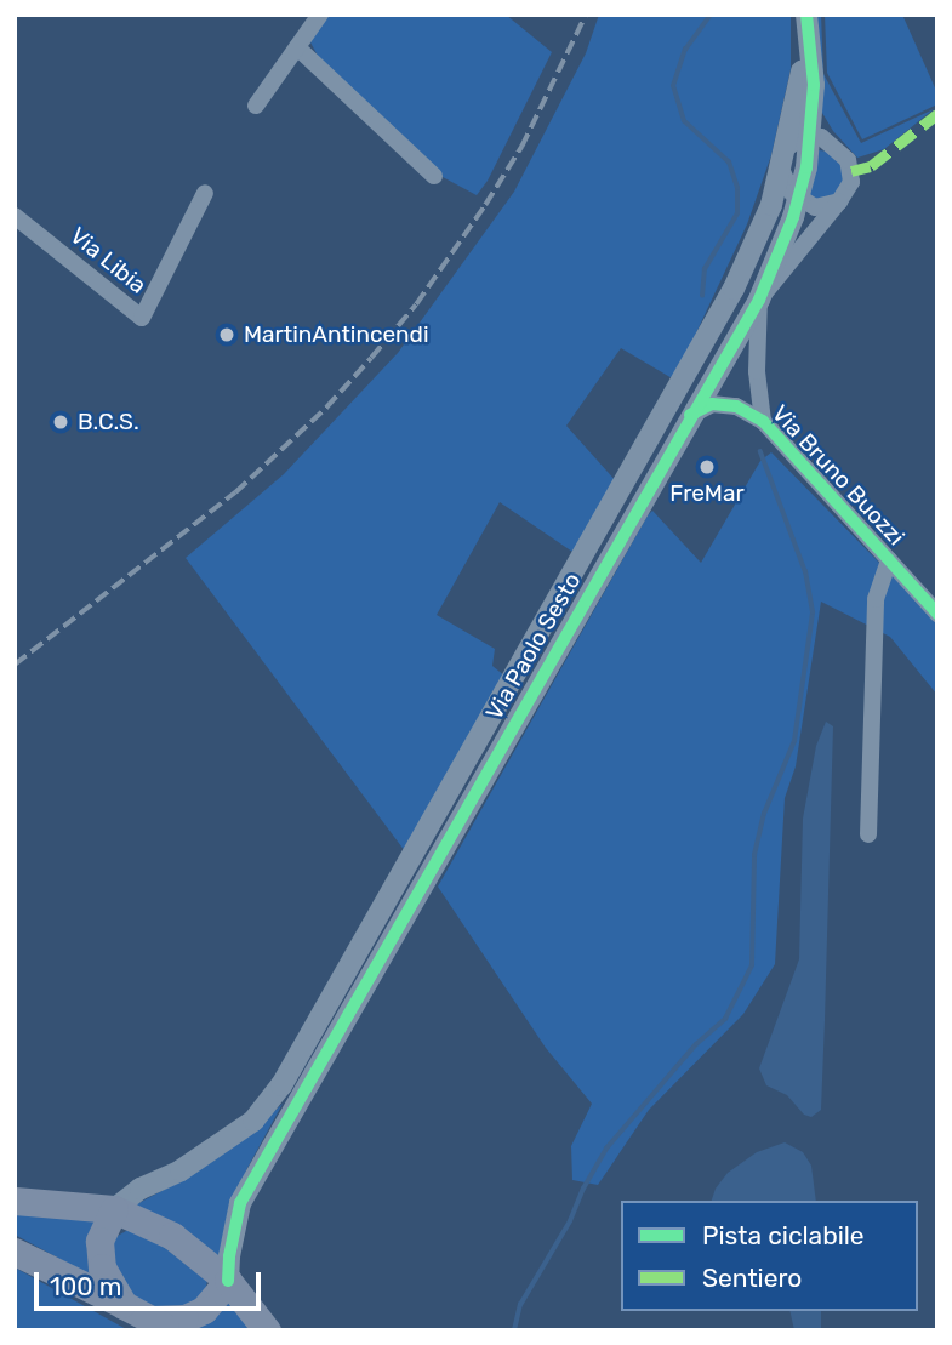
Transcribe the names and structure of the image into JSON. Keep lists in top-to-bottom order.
{
  "streets": {
    "street": ["Via Libia", "Via Bruno Buozzi", "Via Paolo Sesto"]
  },
  "crossings": [
    ["Via Bruno Buozzi", "Via Paolo Sesto"]
  ],
  "places": ["MartinAntincendi", "B.C.S.", "FreMar"],
  "legend": ["Pista ciclabile", "Sentiero"],
  "scale_bar": "100 m"
}
